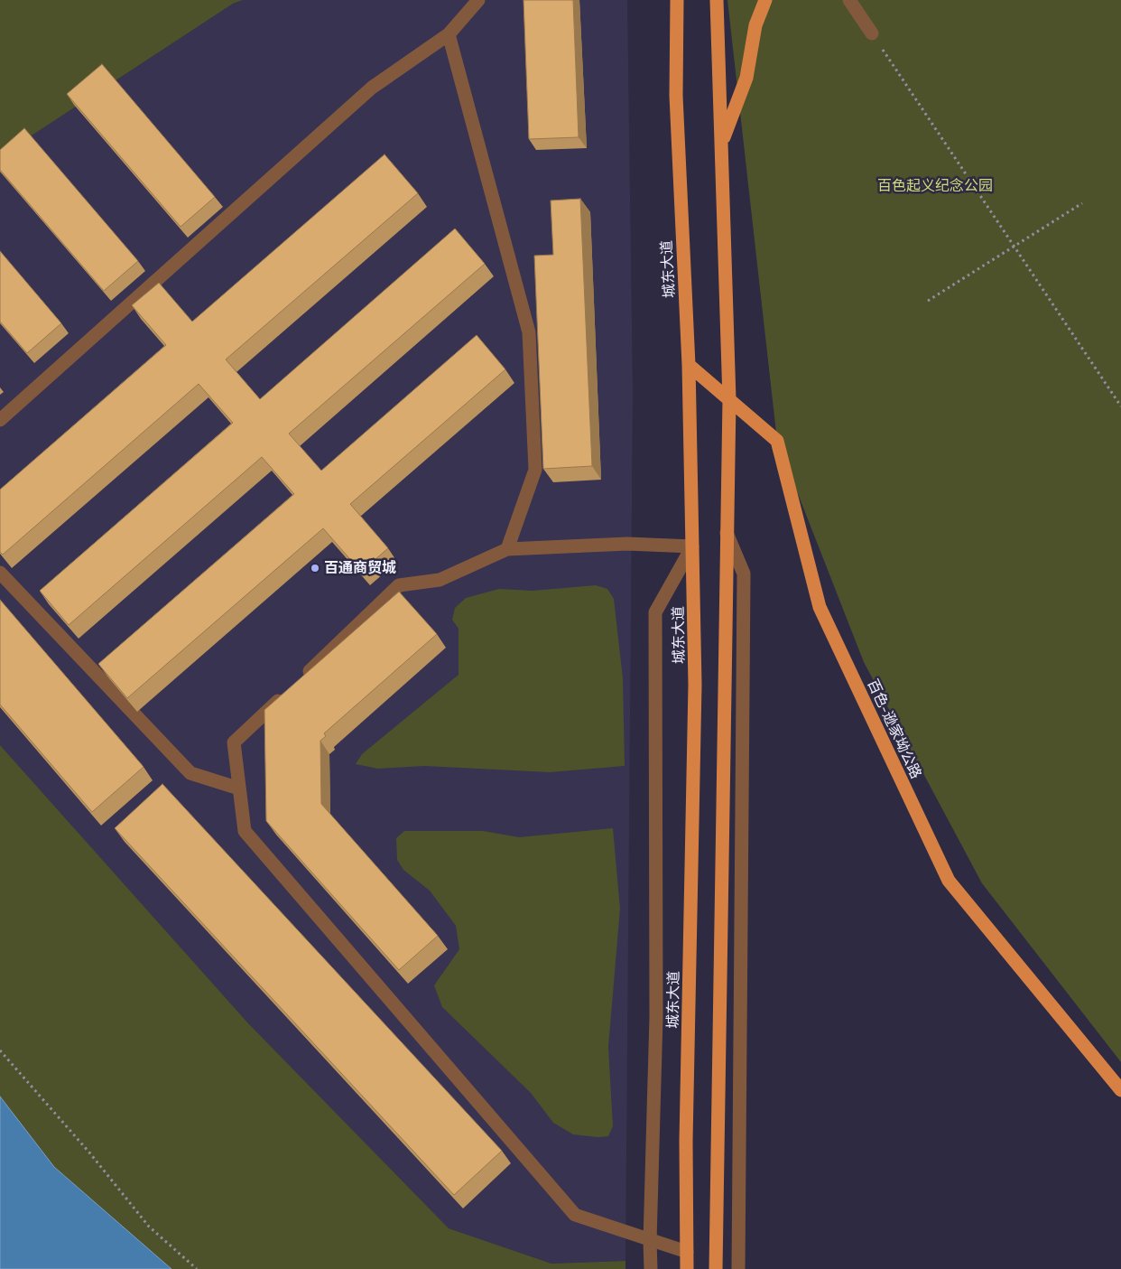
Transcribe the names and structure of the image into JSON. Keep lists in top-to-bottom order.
{
  "streets": {
    "main road": ["城东大道", "百色-逊家坳公路"]
  },
  "crossings": [
    ["城东大道", "百色-逊家坳公路"]
  ],
  "parks": ["百色起义纪念公园"],
  "places": ["百通商贸城"]
}
